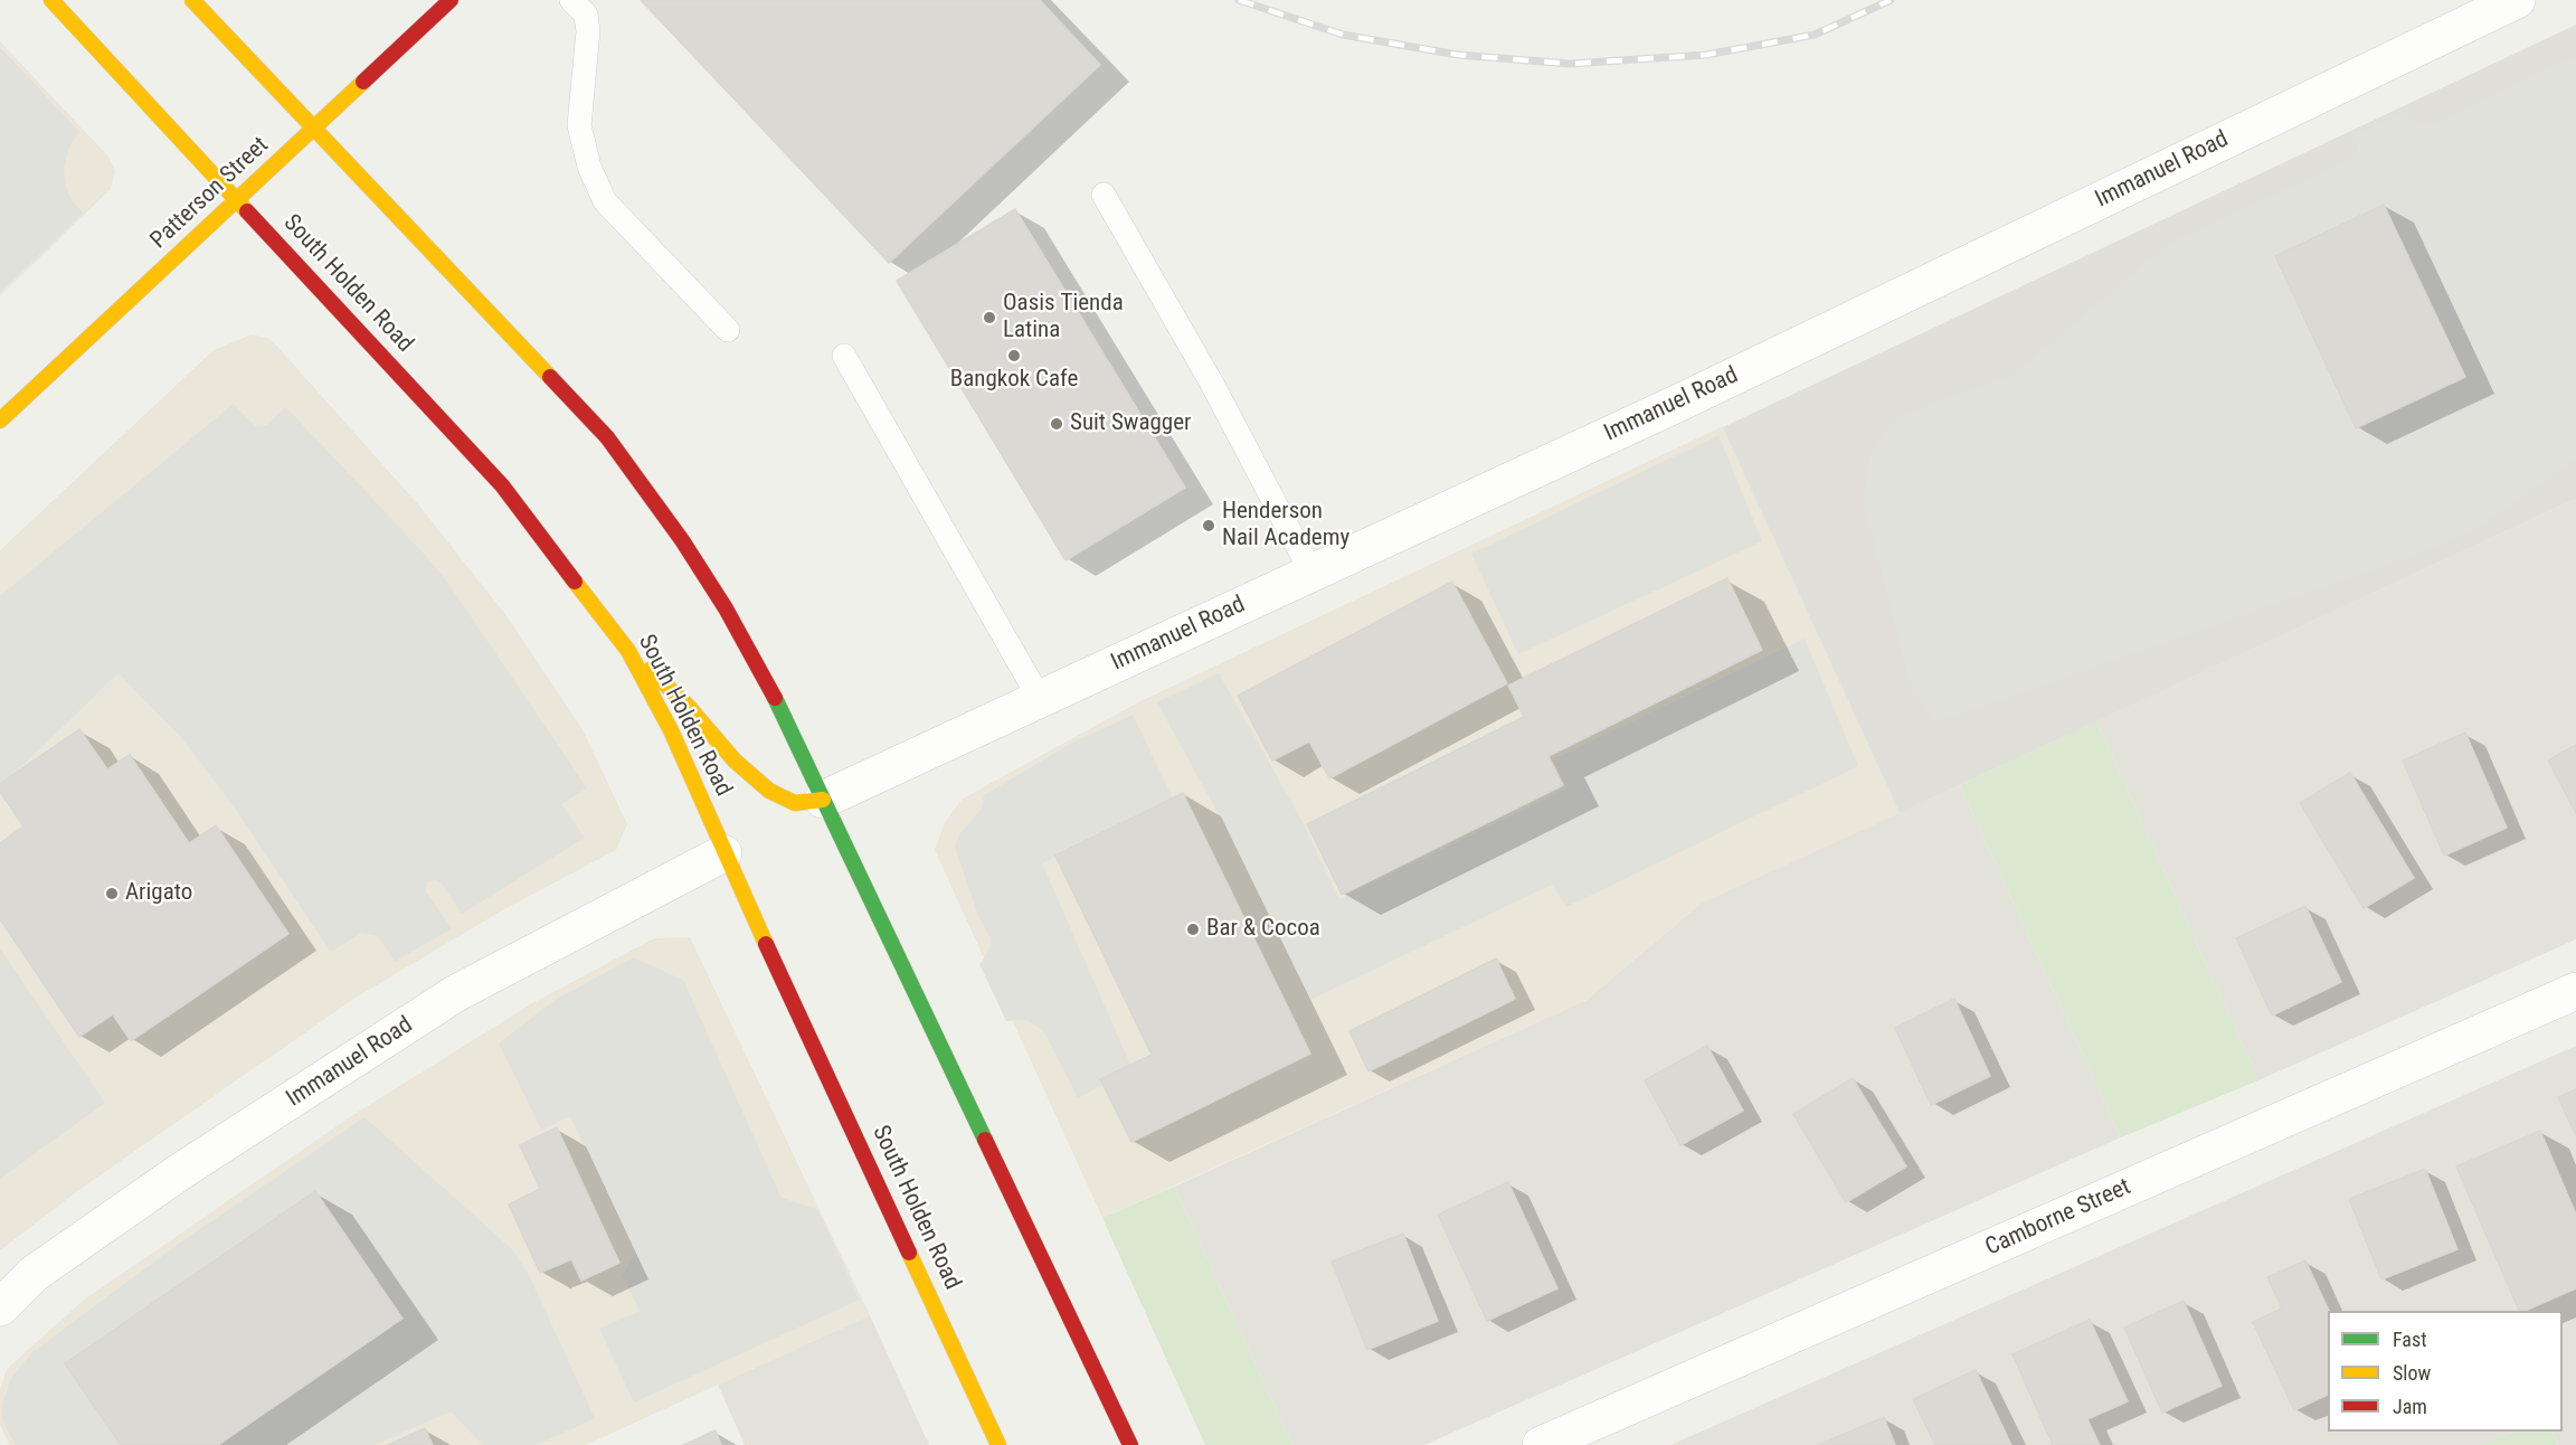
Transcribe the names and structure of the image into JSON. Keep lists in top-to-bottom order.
{
  "streets": {
    "main road": ["Patterson Street", "South Holden Road"],
    "street": ["Immanuel Road", "Camborne Street"]
  },
  "crossings": [
    ["Immanuel Road", "South Holden Road"],
    ["Patterson Street", "South Holden Road"]
  ],
  "places": [
    "Oasis Tienda Latina",
    "Bangkok Cafe",
    "Suit Swagger",
    "Henderson Nail Academy",
    "Arigato",
    "Bar & Cocoa"
  ],
  "legend": ["Fast", "Slow", "Jam"]
}
